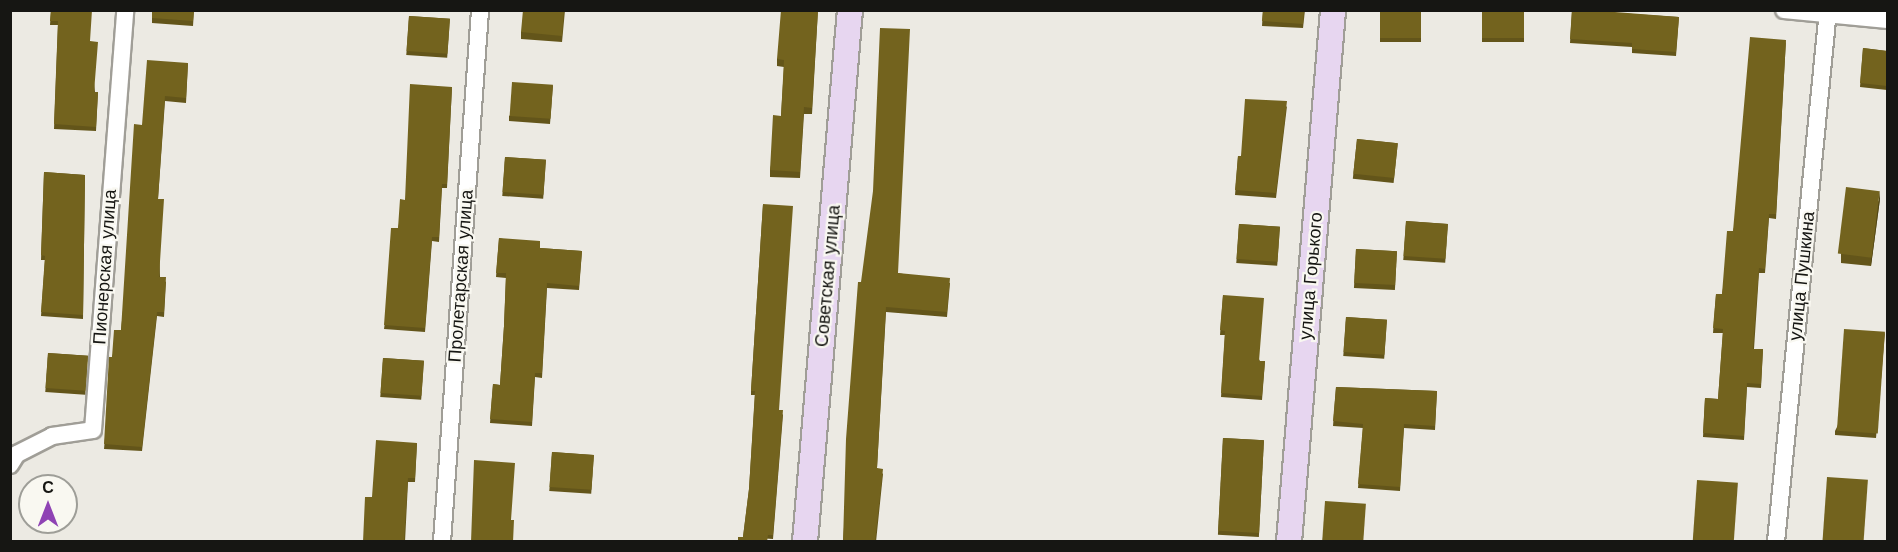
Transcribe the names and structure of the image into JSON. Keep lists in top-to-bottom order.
{
  "streets": {
    "street": [
      "Пионерская улица",
      "Пролетарская улица",
      "Советская улица",
      "улица Горького",
      "улица Пушкина"
    ]
  },
  "north": "top"
}
